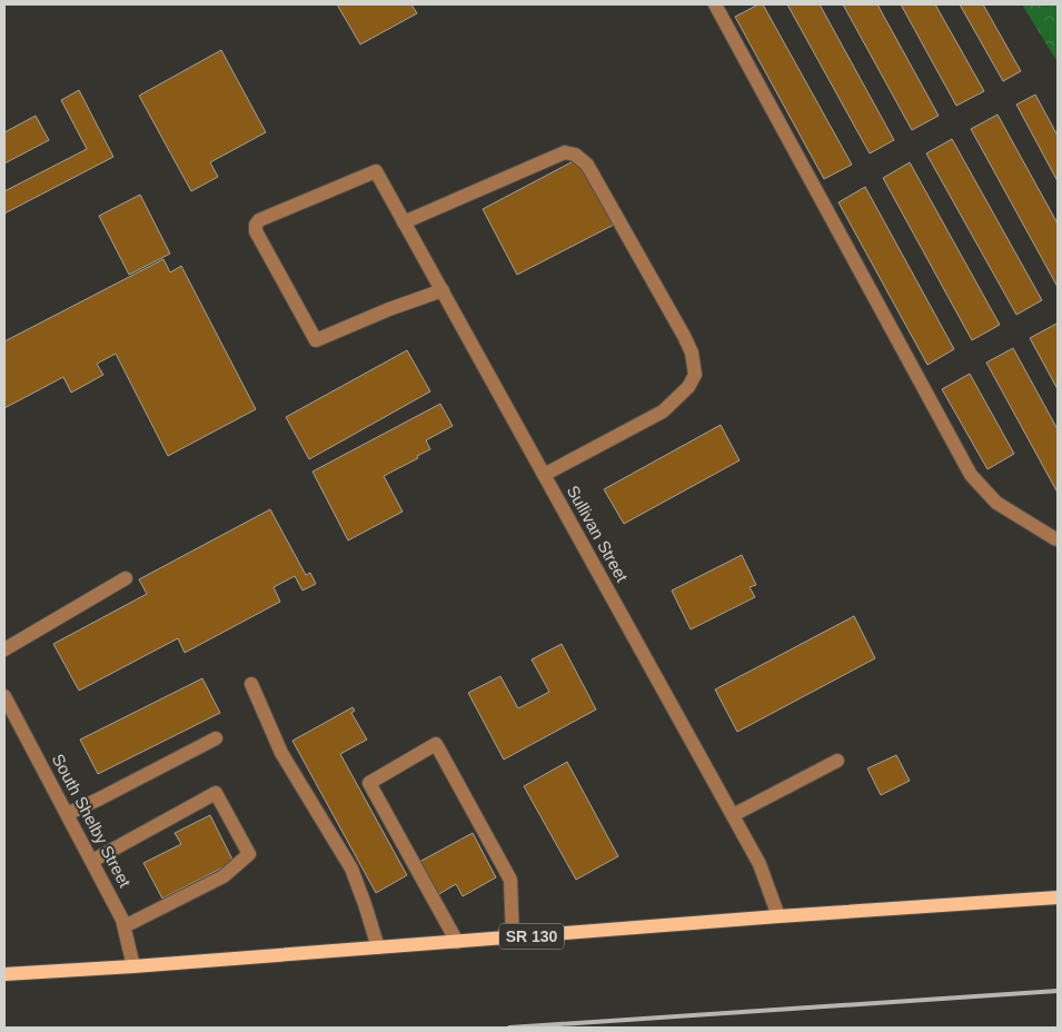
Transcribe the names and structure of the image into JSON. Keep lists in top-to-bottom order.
{
  "streets": {
    "main road": ["SR 130"],
    "street": ["Sullivan Street", "South Shelby Street"]
  },
  "crossings": [
    ["Sullivan Street", "SR 130"],
    ["South Shelby Street", "SR 130"]
  ]
}
